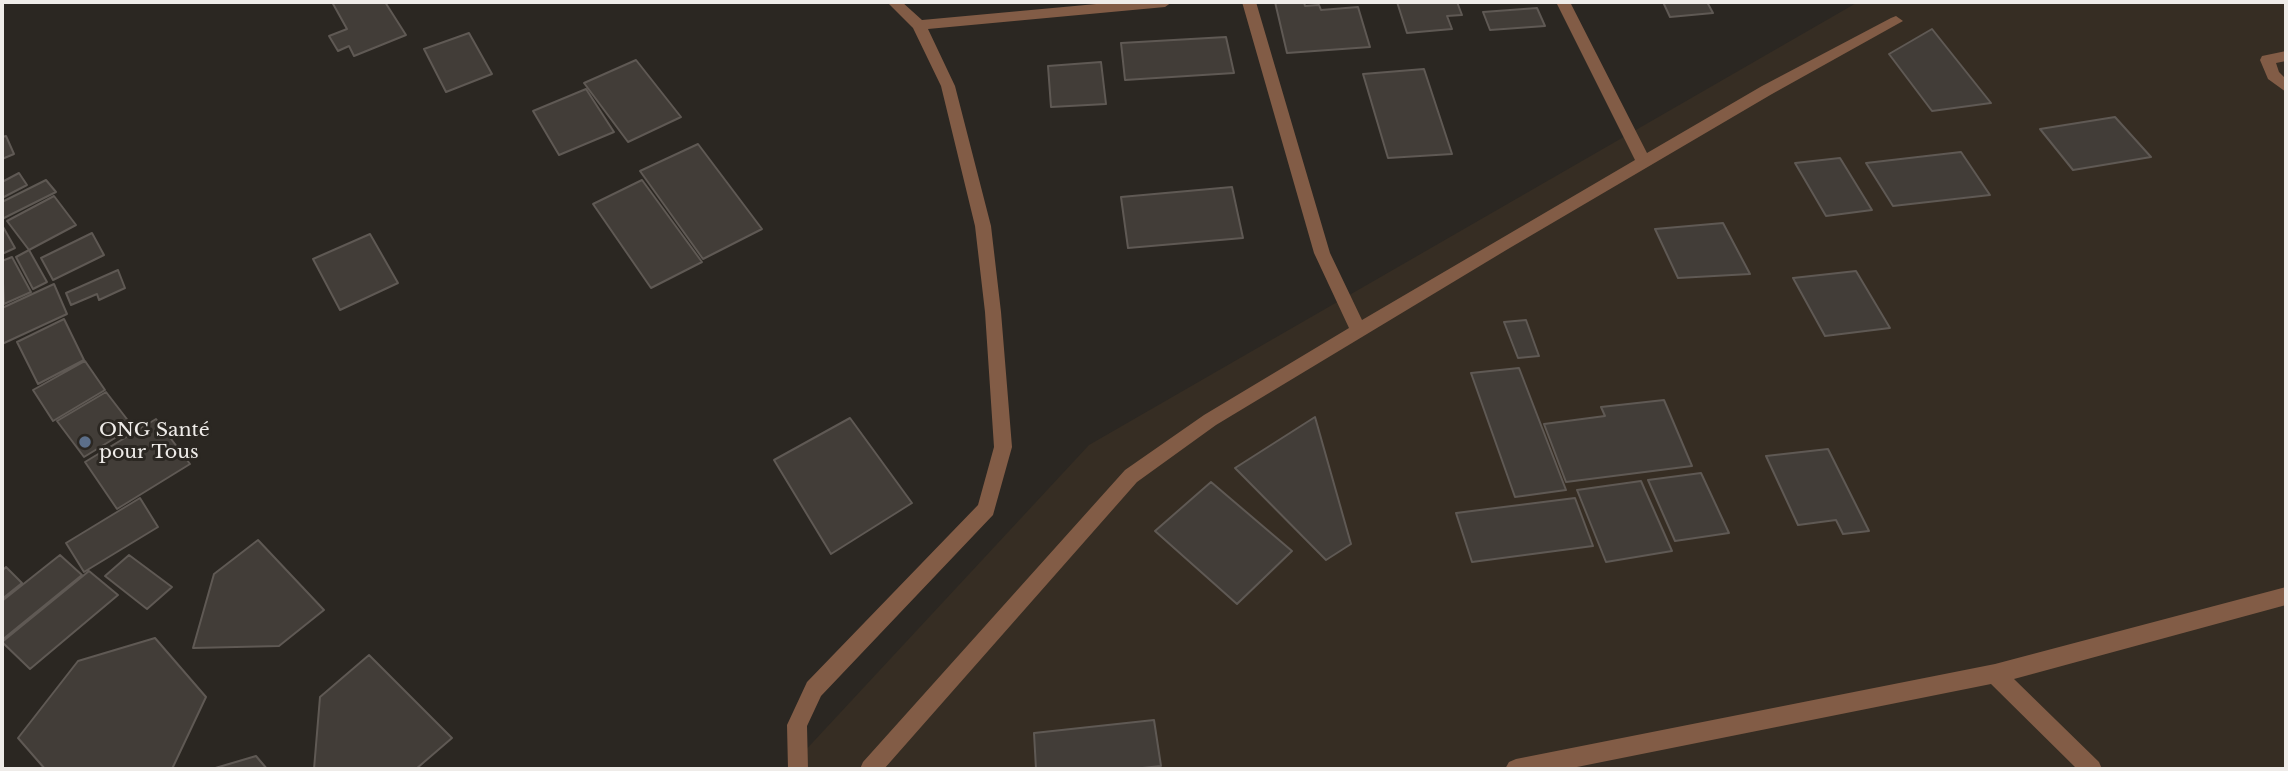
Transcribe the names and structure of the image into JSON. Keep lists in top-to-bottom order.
{
  "places": ["ONG Santé pour Tous"]
}
